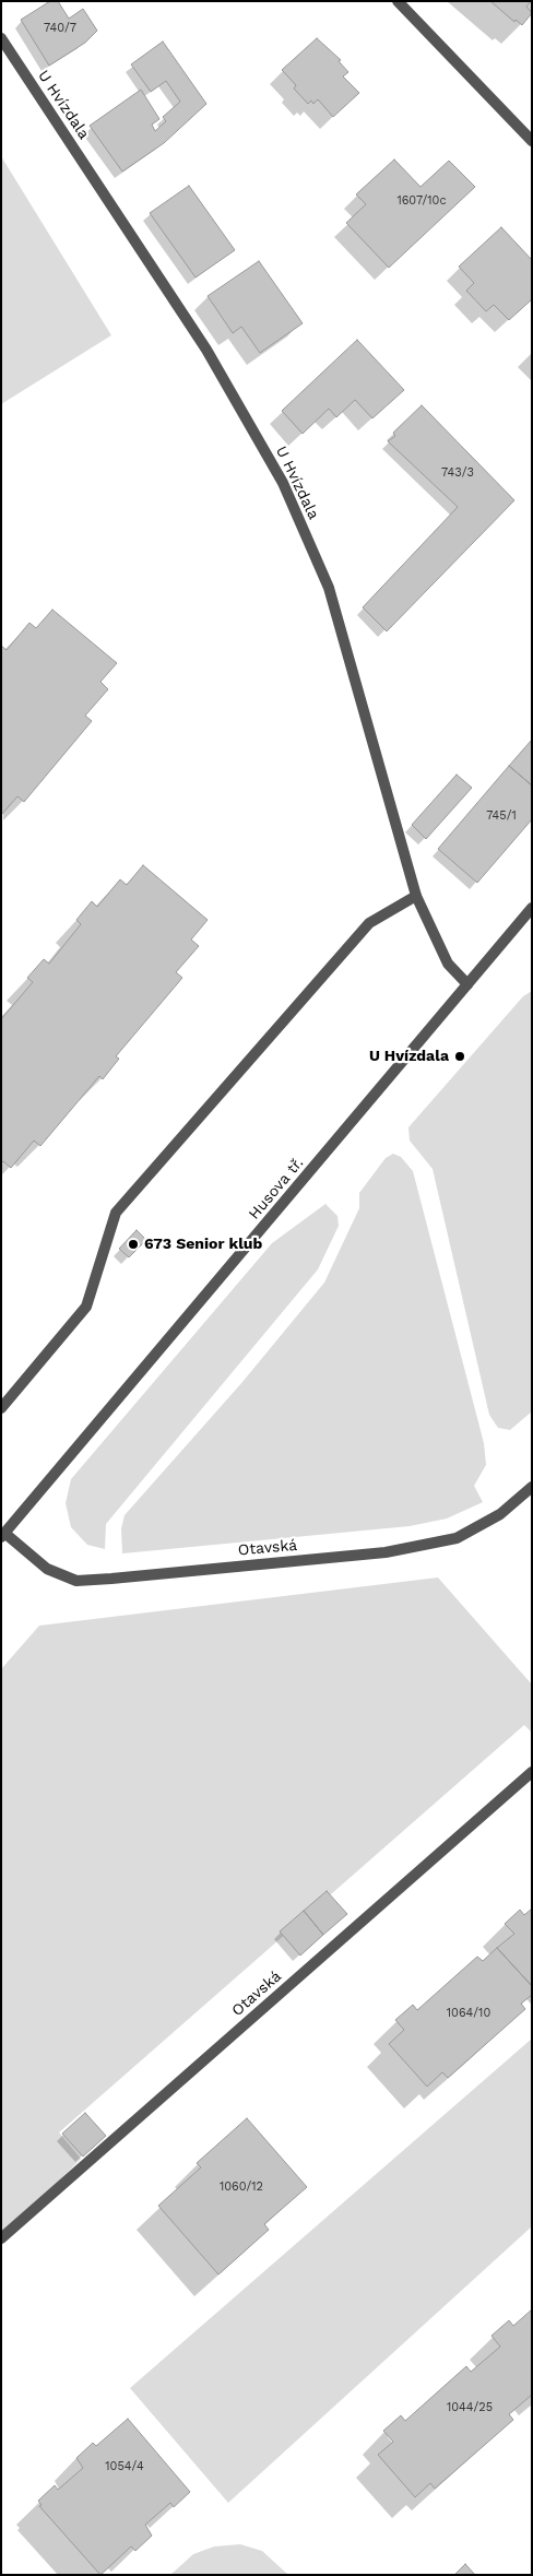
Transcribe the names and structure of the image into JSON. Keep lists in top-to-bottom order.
{
  "streets": {
    "street": ["U Hvízdala", "Husova tř.", "Otavská"]
  },
  "crossings": [
    ["U Hvízdala", "Husova tř."],
    ["Husova tř.", "Otavská"]
  ],
  "places": ["U Hvízdala", "673 Senior klub"],
  "house_numbers": [
    "740/7",
    "1607/10c",
    "743/3",
    "745/1",
    "1064/10",
    "1060/12",
    "1044/25",
    "1054/4"
  ]
}
